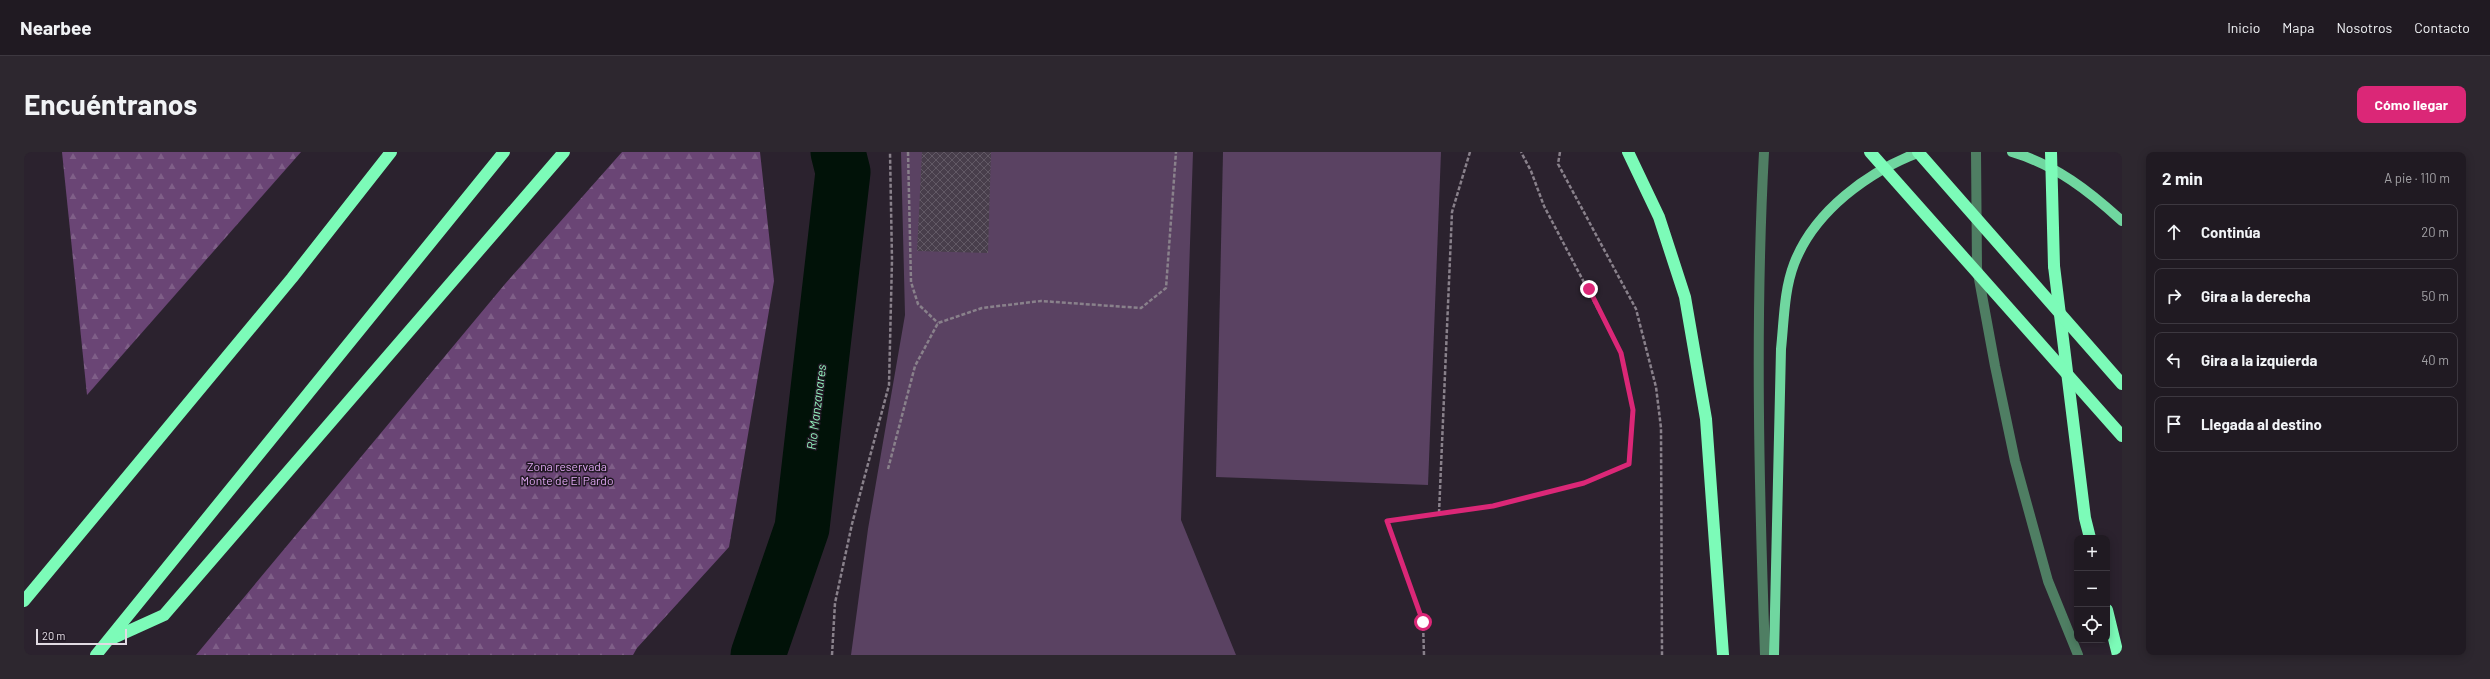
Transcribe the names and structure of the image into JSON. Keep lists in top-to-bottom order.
{
  "water": ["Río Manzanares"],
  "parks": ["Zona reservada Monte de El Pardo"],
  "scale_bar": "20 m",
  "page": {
    "header": "Nearbee",
    "nav": [
      "Inicio",
      "Mapa",
      "Nosotros",
      "Contacto"
    ],
    "buttons": "Cómo llegar",
    "title": "Encuéntranos",
    "heading": ["2 min", "A pie · 110 m"],
    "list": [
      ["Continúa", "20 m"],
      ["Gira a la derecha", "50 m"],
      ["Gira a la izquierda", "40 m"],
      "Llegada al destino"
    ],
    "map_buttons": ["+", "−"],
    "scale": "20 m"
  }
}
